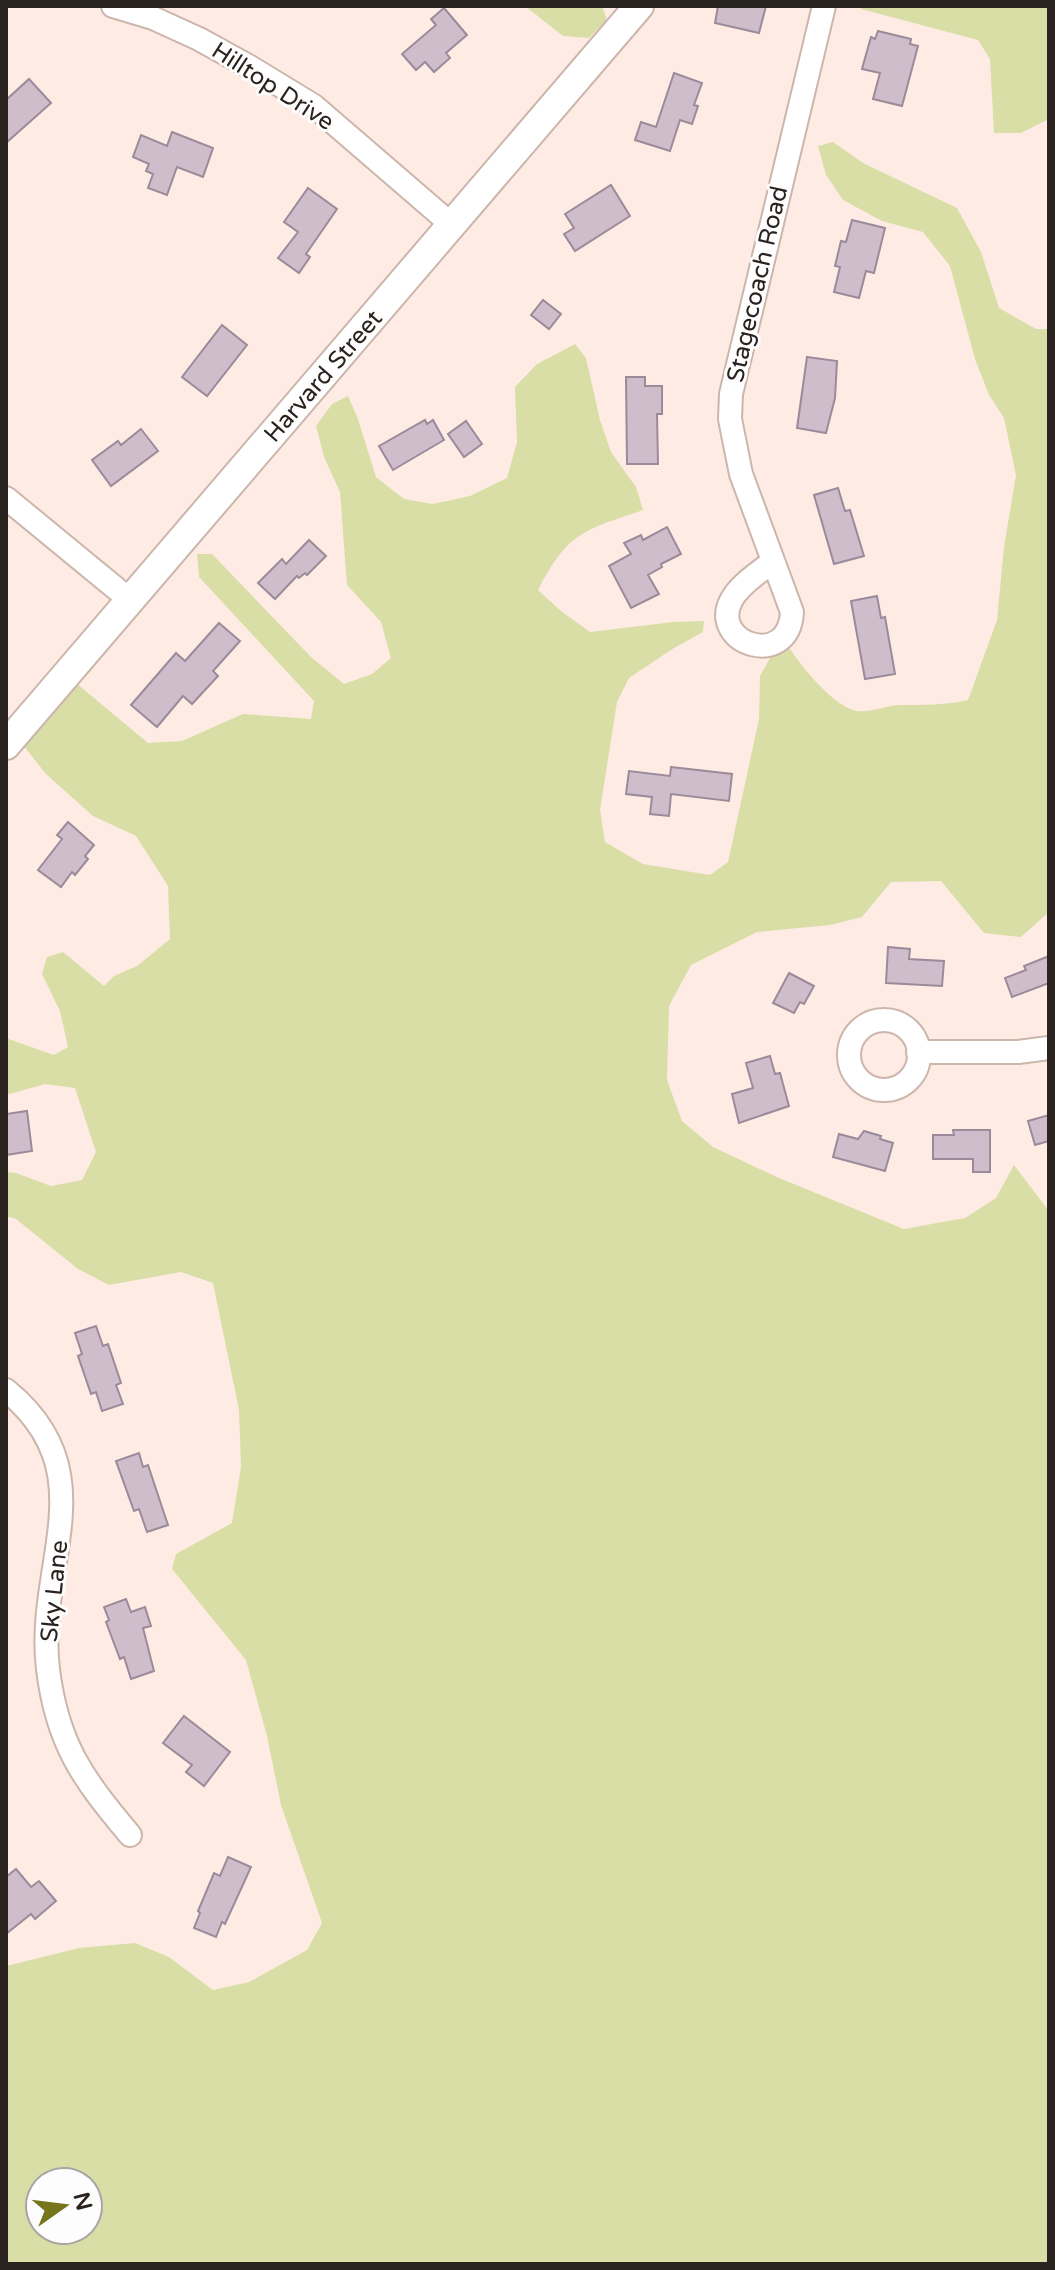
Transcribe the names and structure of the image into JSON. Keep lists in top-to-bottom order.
{
  "streets": {
    "main road": ["Harvard Street"],
    "street": ["Hilltop Drive", "Stagecoach Road", "Sky Lane"]
  },
  "crossings": [
    ["Hilltop Drive", "Harvard Street"]
  ],
  "north": "right"
}
